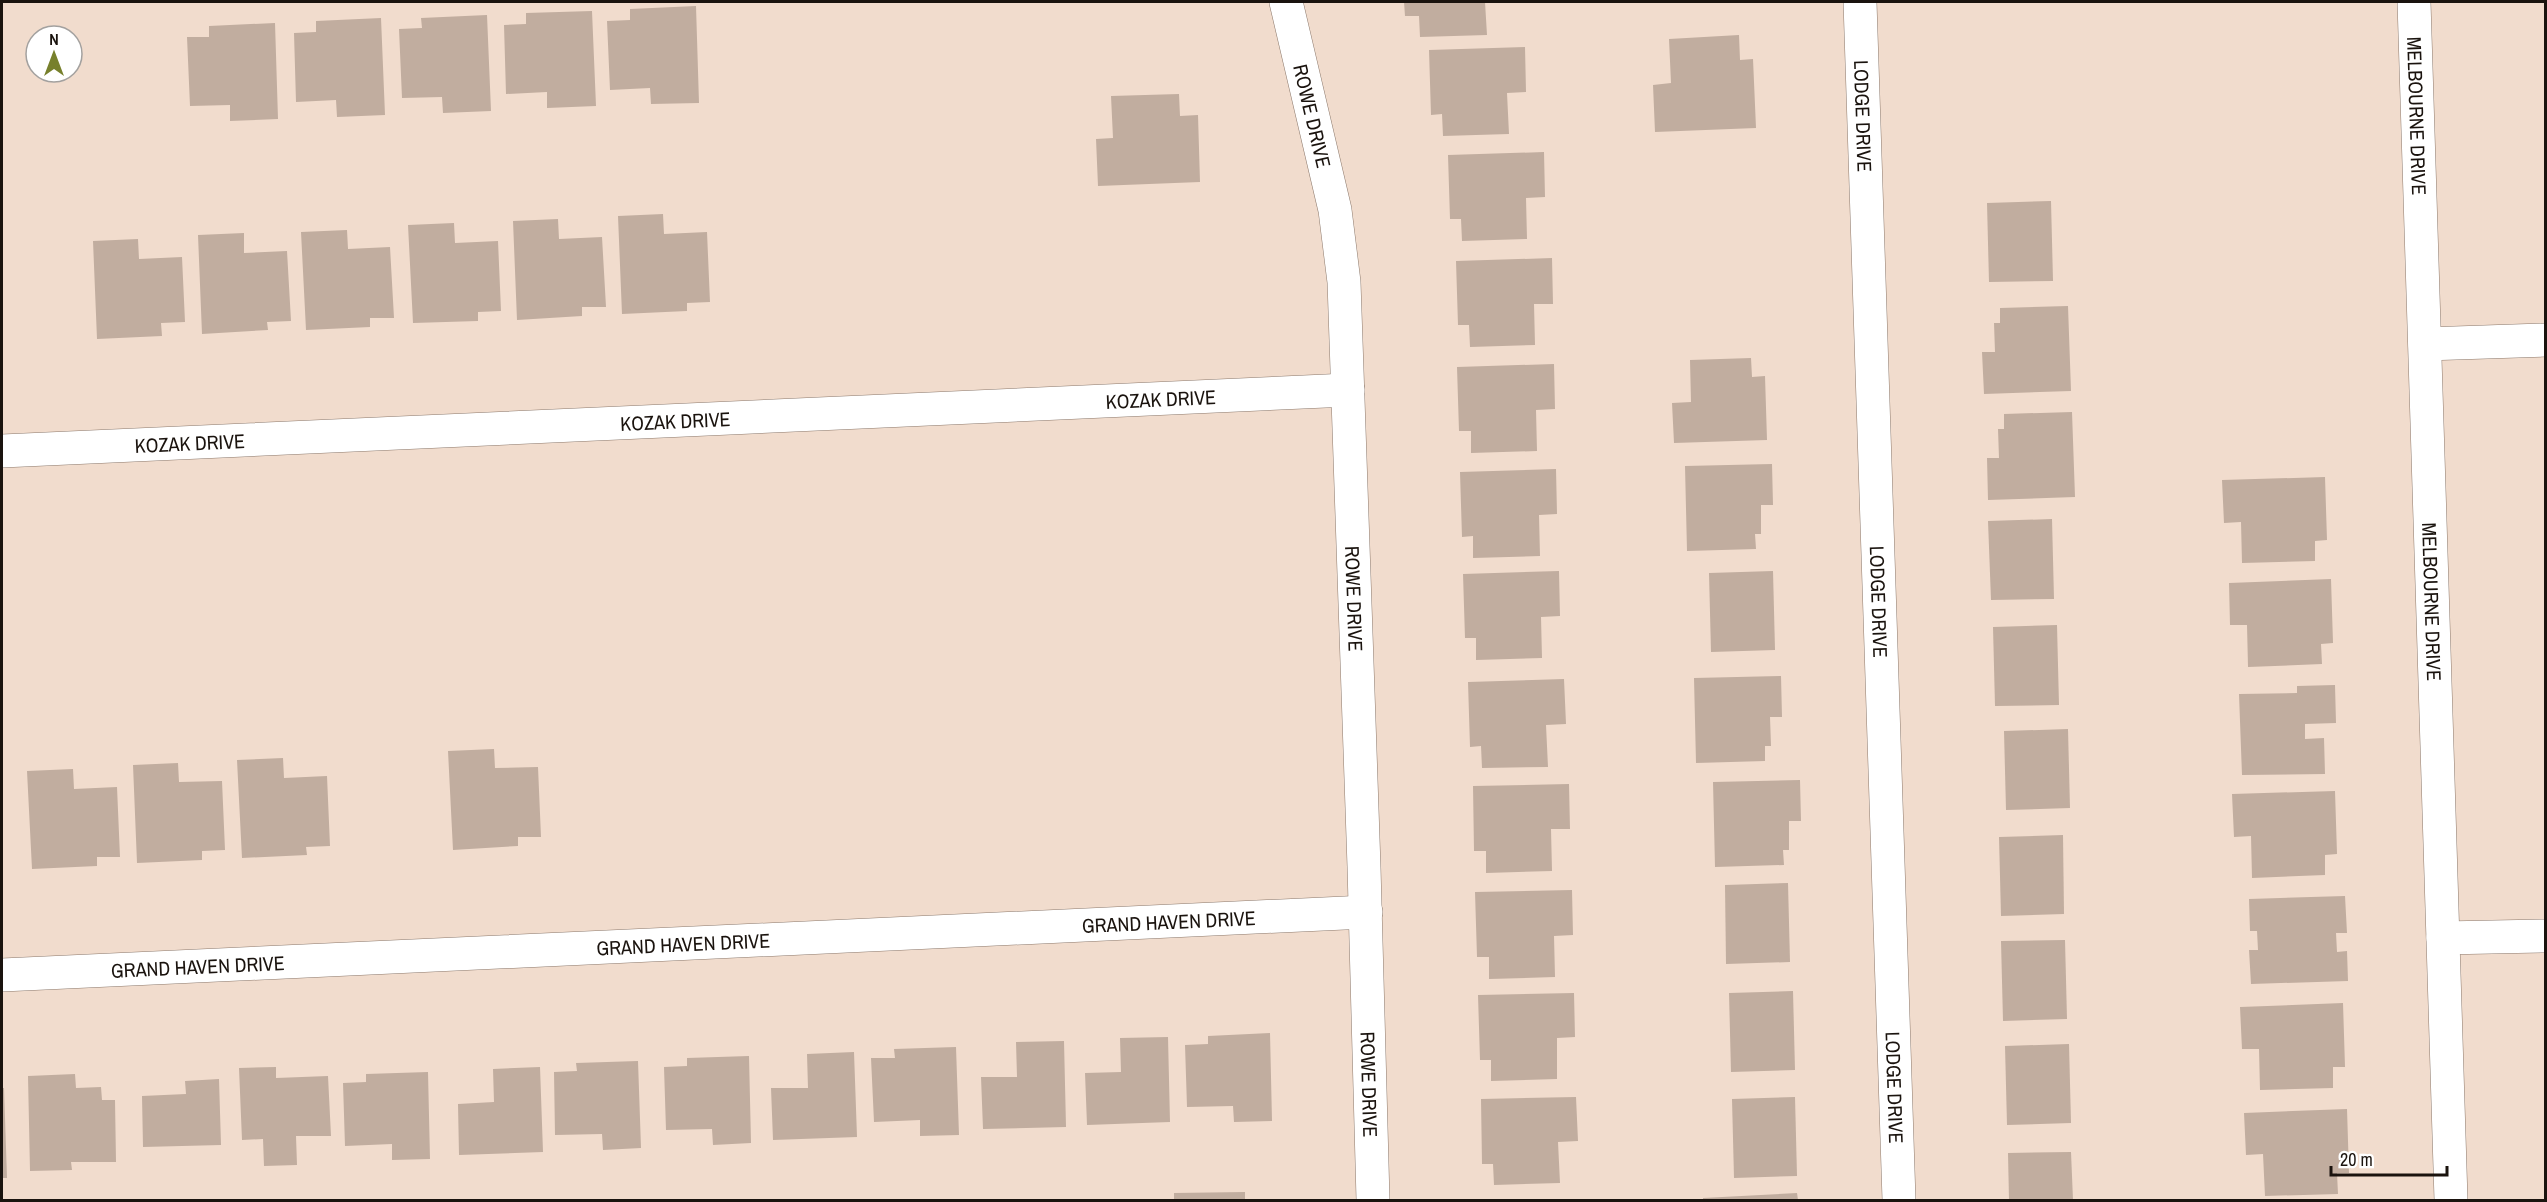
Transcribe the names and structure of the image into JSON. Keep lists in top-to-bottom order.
{
  "streets": {
    "street": [
      "ROWE DRIVE",
      "LODGE DRIVE",
      "MELBOURNE DRIVE",
      "KOZAK DRIVE",
      "GRAND HAVEN DRIVE"
    ]
  },
  "crossings": [
    ["ROWE DRIVE", "KOZAK DRIVE"],
    ["ROWE DRIVE", "GRAND HAVEN DRIVE"]
  ],
  "scale_bar": "20 m",
  "north": "top"
}
